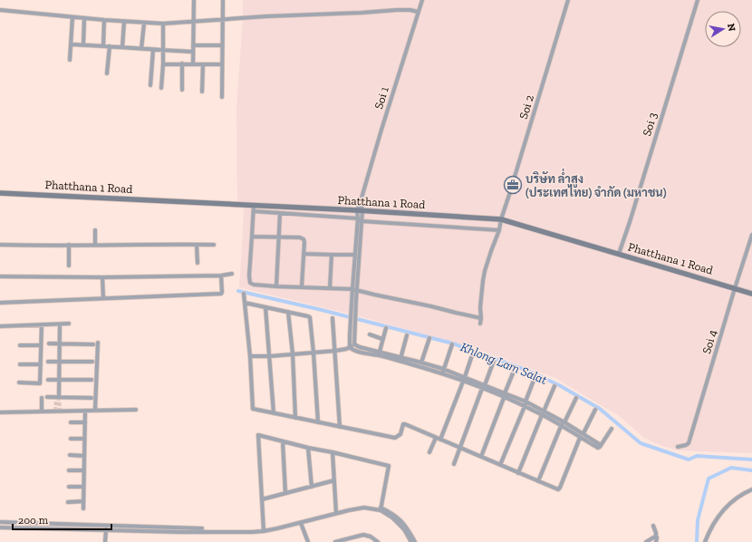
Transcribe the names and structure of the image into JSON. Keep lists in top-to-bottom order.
{
  "streets": {
    "main road": ["Phatthana 1 Road"],
    "street": [
      "Soi 1",
      "Soi 2",
      "Soi 3",
      "Soi 4"
    ]
  },
  "crossings": [
    ["Soi 1", "Phatthana 1 Road"],
    ["Soi 2", "Phatthana 1 Road"],
    ["Soi 3", "Phatthana 1 Road"],
    ["Phatthana 1 Road", "Soi 4"]
  ],
  "water": ["Khlong Lam Salat"],
  "places": {
    "office": ["บริษัท ล่ำสูง (ประเทศไทย) จำกัด (มหาชน)"]
  },
  "scale_bar": "200 m",
  "north": "right"
}
